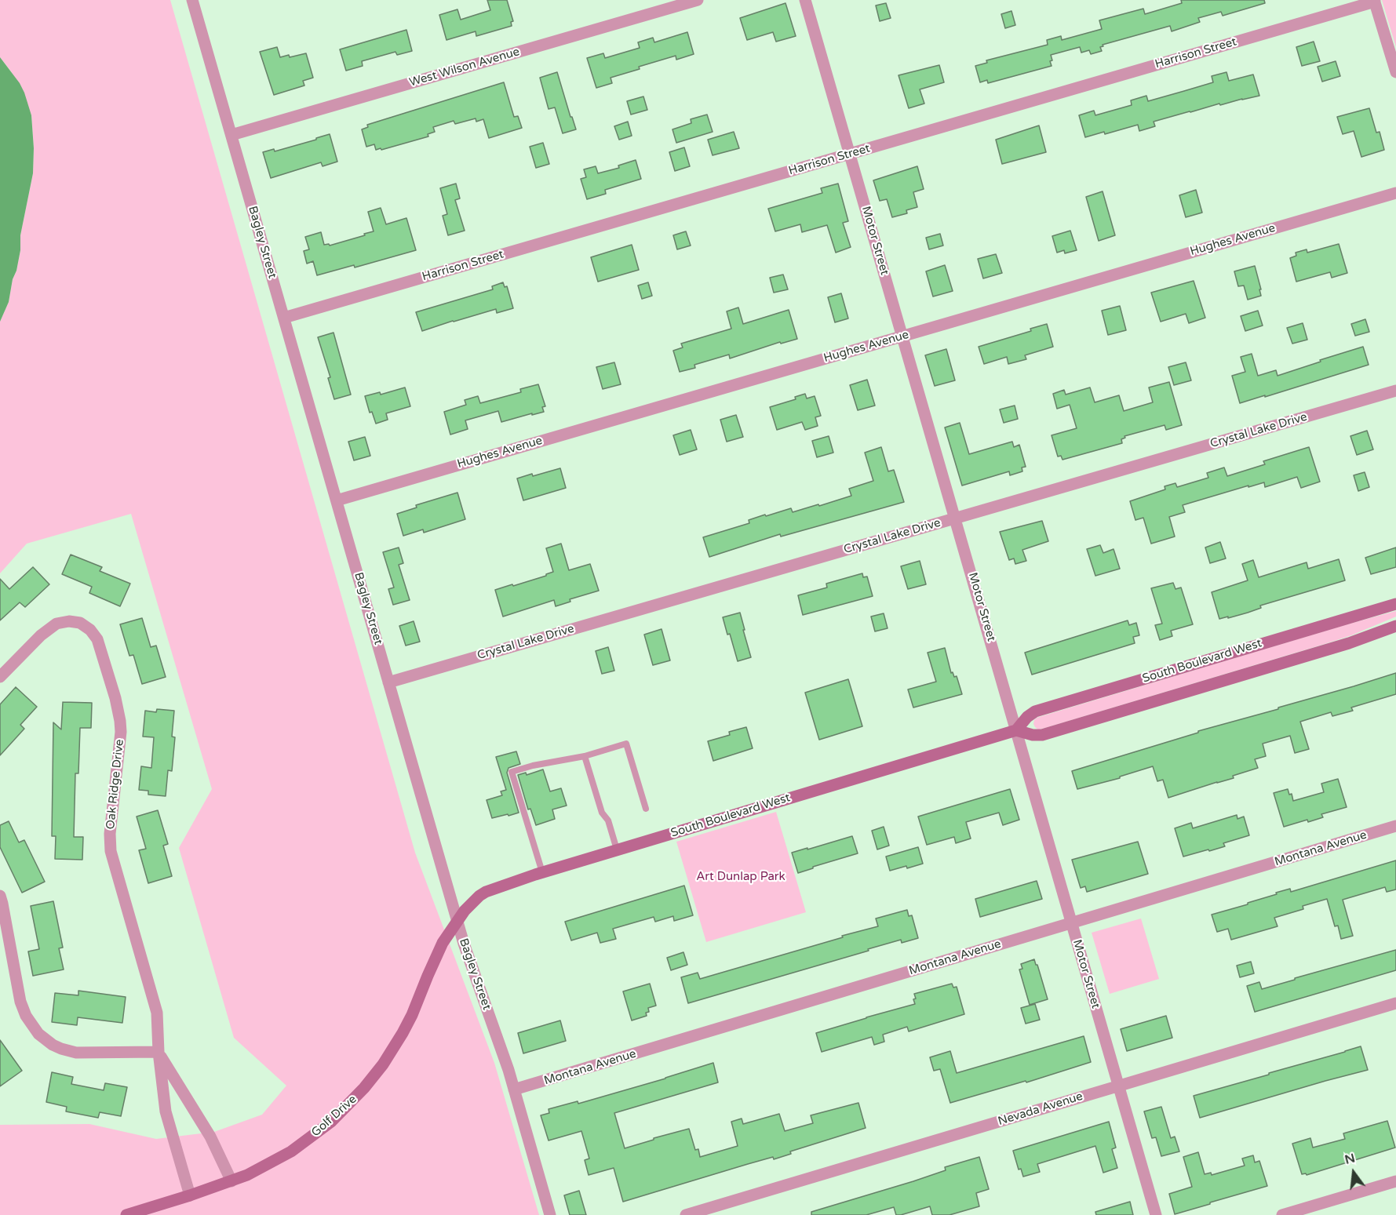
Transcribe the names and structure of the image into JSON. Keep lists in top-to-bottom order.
{
  "streets": {
    "street": [
      "Harrison Street",
      "West Wilson Avenue",
      "Hughes Avenue",
      "Motor Street",
      "Bagley Street",
      "Crystal Lake Drive",
      "South Boulevard West",
      "Oak Ridge Drive",
      "Montana Avenue",
      "Nevada Avenue",
      "Golf Drive"
    ]
  },
  "crossings": [
    ["Harrison Street", "Motor Street"],
    ["Harrison Street", "Bagley Street"],
    ["West Wilson Avenue", "Bagley Street"],
    ["Hughes Avenue", "Motor Street"],
    ["Hughes Avenue", "Bagley Street"],
    ["Motor Street", "Crystal Lake Drive"],
    ["Motor Street", "South Boulevard West"],
    ["Motor Street", "Montana Avenue"],
    ["Motor Street", "Nevada Avenue"],
    ["Bagley Street", "Crystal Lake Drive"],
    ["Bagley Street", "South Boulevard West"],
    ["Bagley Street", "Montana Avenue"],
    ["Bagley Street", "Golf Drive"],
    ["South Boulevard West", "Golf Drive"],
    ["Oak Ridge Drive", "Golf Drive"]
  ],
  "parks": ["Art Dunlap Park"],
  "north": "top"
}
